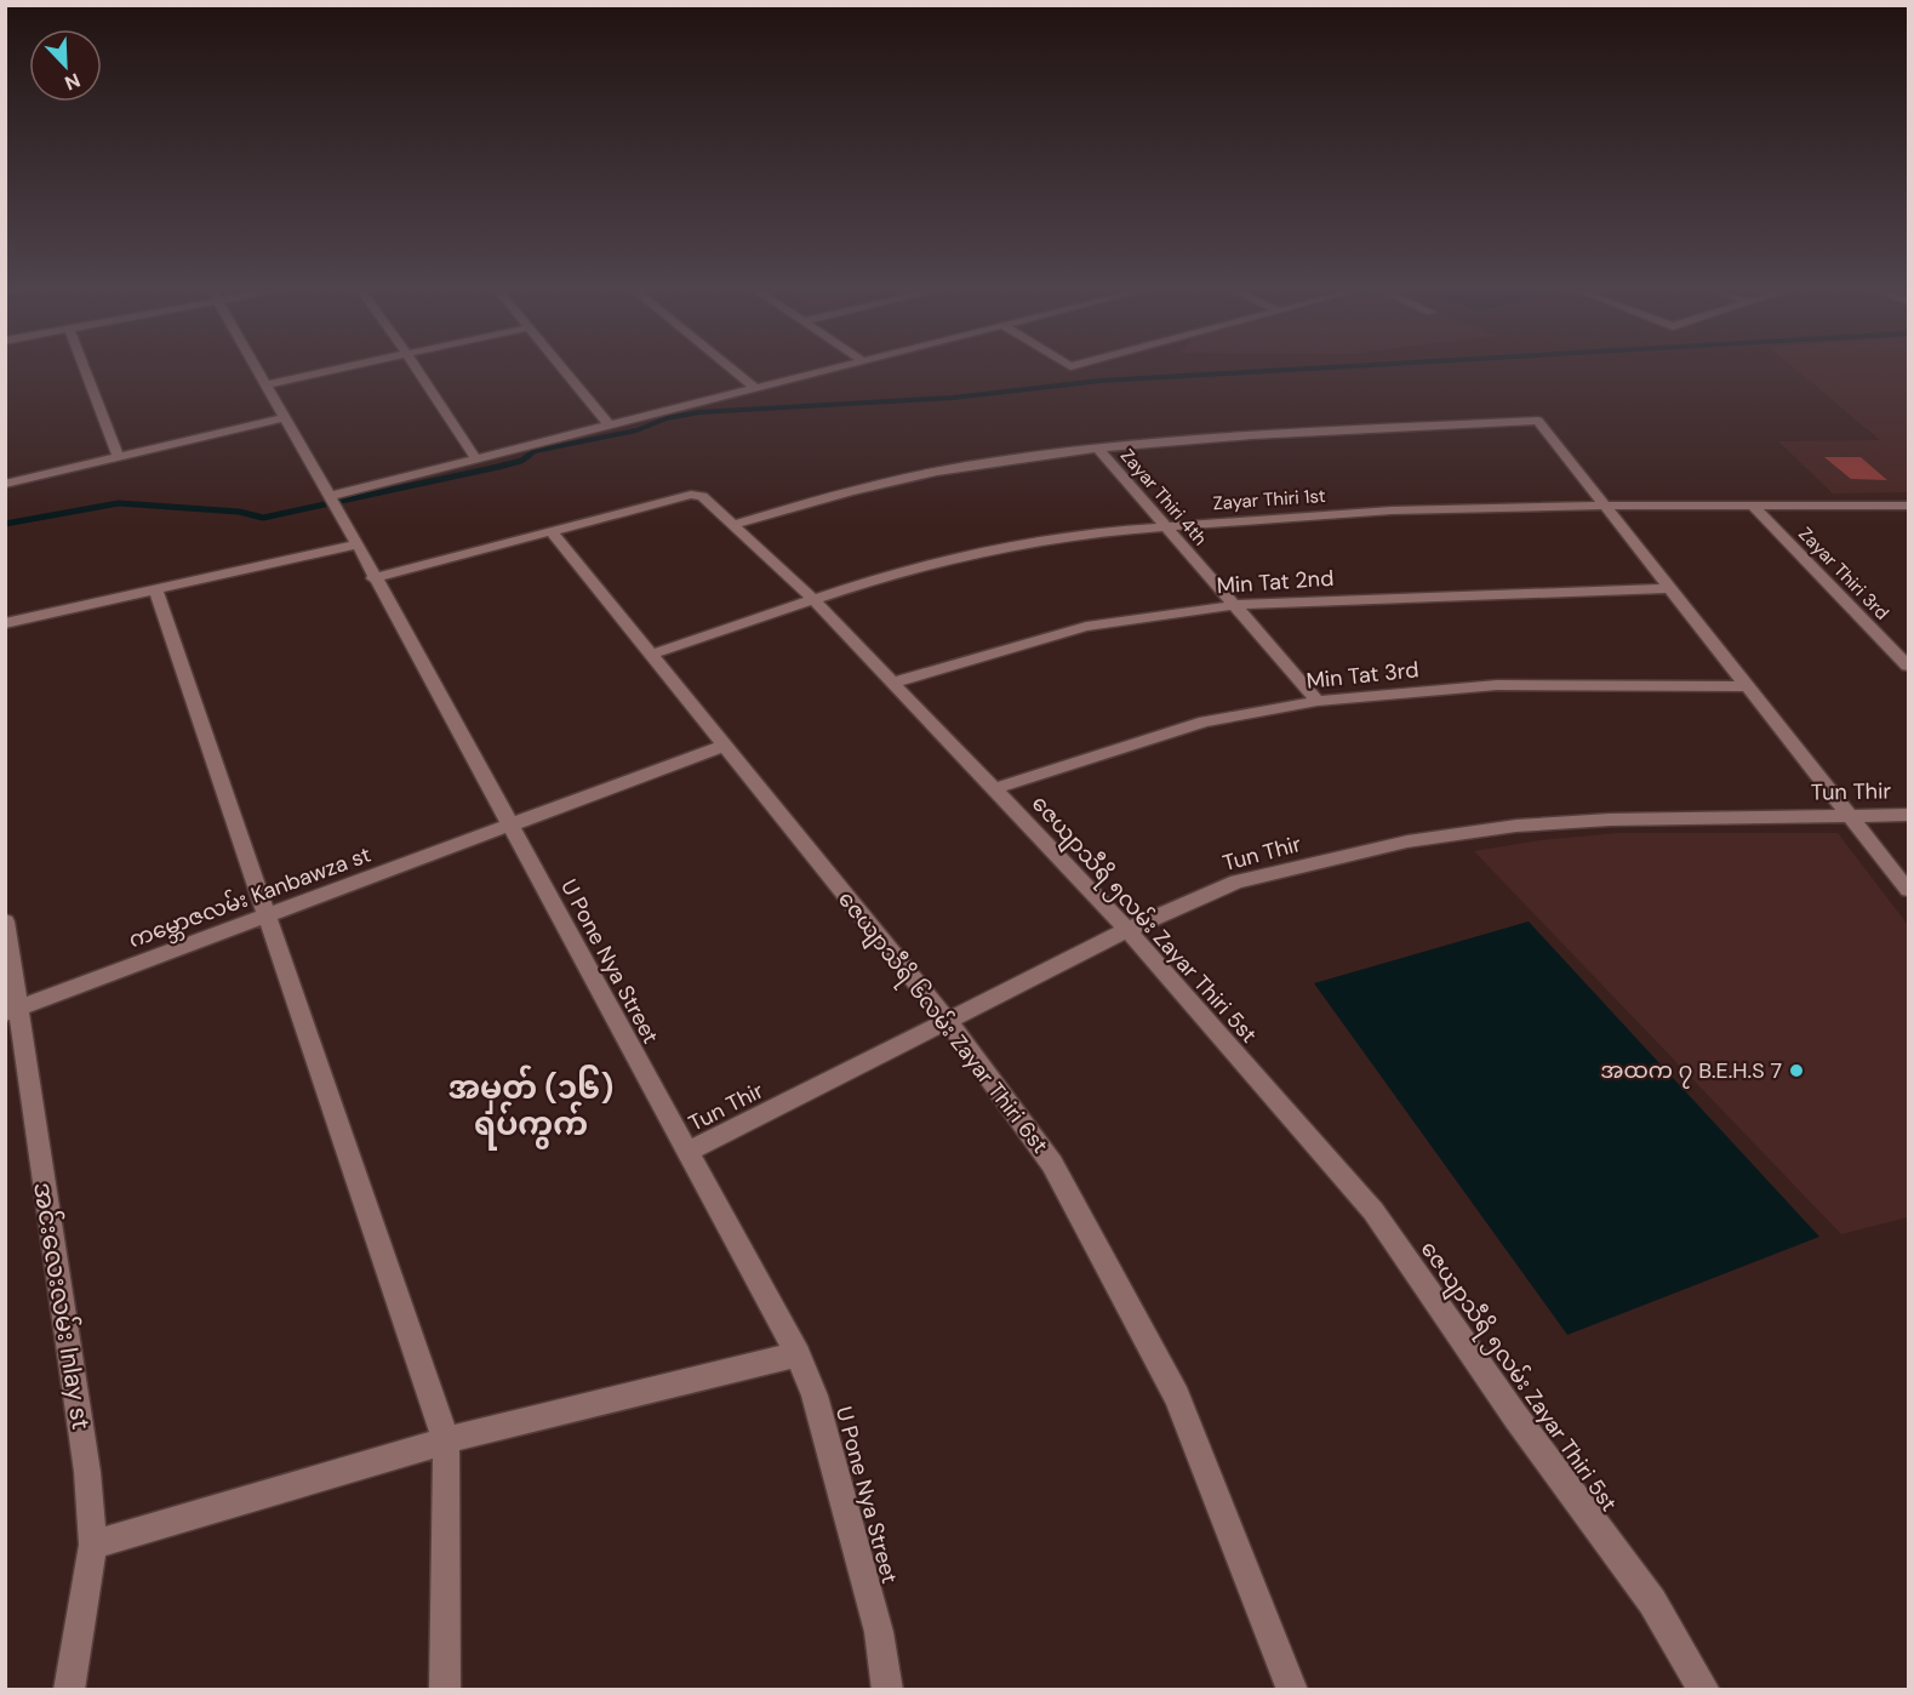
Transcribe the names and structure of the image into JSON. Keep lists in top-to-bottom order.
{
  "streets": {
    "street": [
      "Zayar Thiri 4th",
      "Zayar Thiri 1st",
      "Zayar Thiri 3rd",
      "Min Tat 2nd",
      "Min Tat 3rd",
      "Tun Thir",
      "ကမ္ဘောဇလမ်း Kanbawza st",
      "ဇေယျာသီရိ ၅လမ်း Zayar Thiri 5st",
      "U Pone Nya Street",
      "ဇေယျာသီရိ ၆လမ်း Zayar Thiri 6st",
      "အင်းလေးလမ်း Inlay st"
    ]
  },
  "crossings": [
    ["Zayar Thiri 4th", "Zayar Thiri 1st"],
    ["Zayar Thiri 4th", "Min Tat 2nd"],
    ["Zayar Thiri 4th", "Min Tat 3rd"],
    ["Zayar Thiri 1st", "Zayar Thiri 3rd"],
    ["Zayar Thiri 1st", "ဇေယျာသီရိ ၅လမ်း Zayar Thiri 5st"],
    ["Zayar Thiri 1st", "ဇေယျာသီရိ ၆လမ်း Zayar Thiri 6st"],
    ["Min Tat 2nd", "ဇေယျာသီရိ ၅လမ်း Zayar Thiri 5st"],
    ["Min Tat 3rd", "ဇေယျာသီရိ ၅လမ်း Zayar Thiri 5st"],
    ["Tun Thir", "ဇေယျာသီရိ ၅လမ်း Zayar Thiri 5st"],
    ["Tun Thir", "U Pone Nya Street"],
    ["Tun Thir", "ဇေယျာသီရိ ၆လမ်း Zayar Thiri 6st"],
    ["ကမ္ဘောဇလမ်း Kanbawza st", "U Pone Nya Street"],
    ["ကမ္ဘောဇလမ်း Kanbawza st", "ဇေယျာသီရိ ၆လမ်း Zayar Thiri 6st"],
    ["ကမ္ဘောဇလမ်း Kanbawza st", "အင်းလေးလမ်း Inlay st"],
    ["ဇေယျာသီရိ ၅လမ်း Zayar Thiri 5st", "U Pone Nya Street"],
    ["ဇေယျာသီရိ ၅လမ်း Zayar Thiri 5st", "ဇေယျာသီရိ ၆လမ်း Zayar Thiri 6st"]
  ],
  "districts": ["အမှတ် (၁၆) ရပ်ကွက်"],
  "places": ["အထက ၇ B.E.H.S 7"],
  "north": "bottom right"
}
